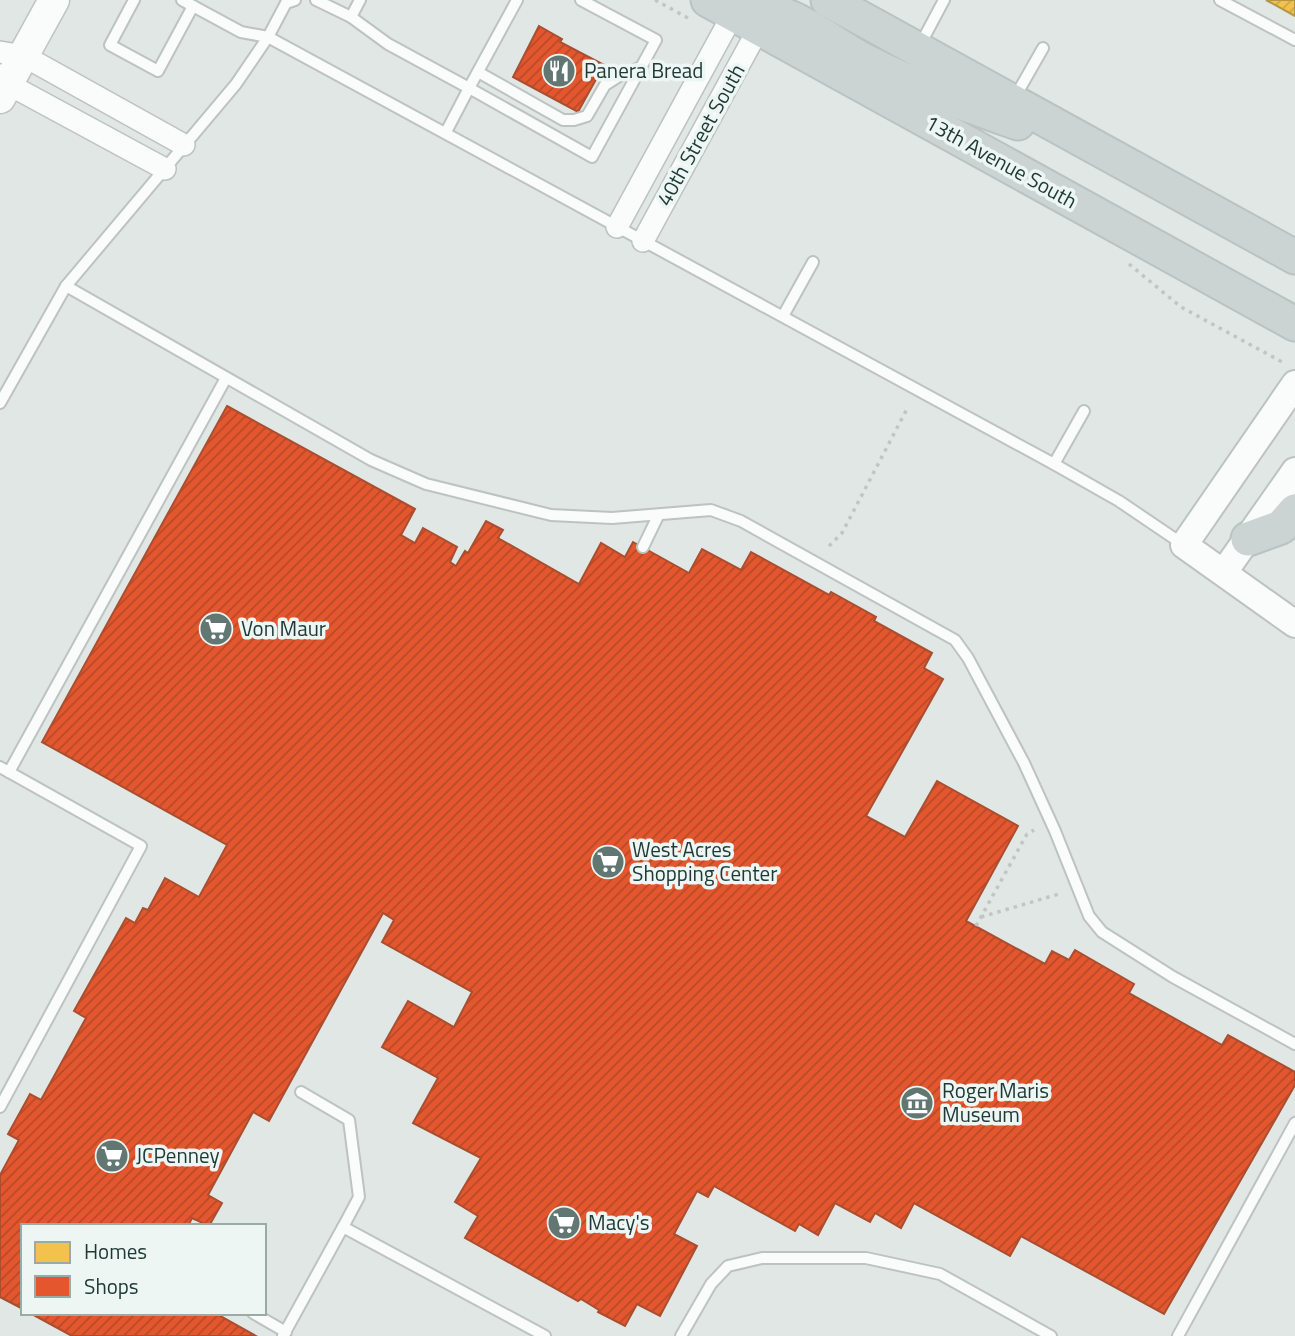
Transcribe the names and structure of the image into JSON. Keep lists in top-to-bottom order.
{
  "streets": {
    "main road": ["13th Avenue South"],
    "street": ["40th Street South"]
  },
  "crossings": [
    ["40th Street South", "13th Avenue South"]
  ],
  "places": {
    "restaurant": ["Panera Bread"],
    "supermarket": [
      "Von Maur",
      "West Acres Shopping Center",
      "JCPenney",
      "Macy's"
    ],
    "museum": ["Roger Maris Museum"]
  },
  "legend": ["Homes", "Shops"]
}
